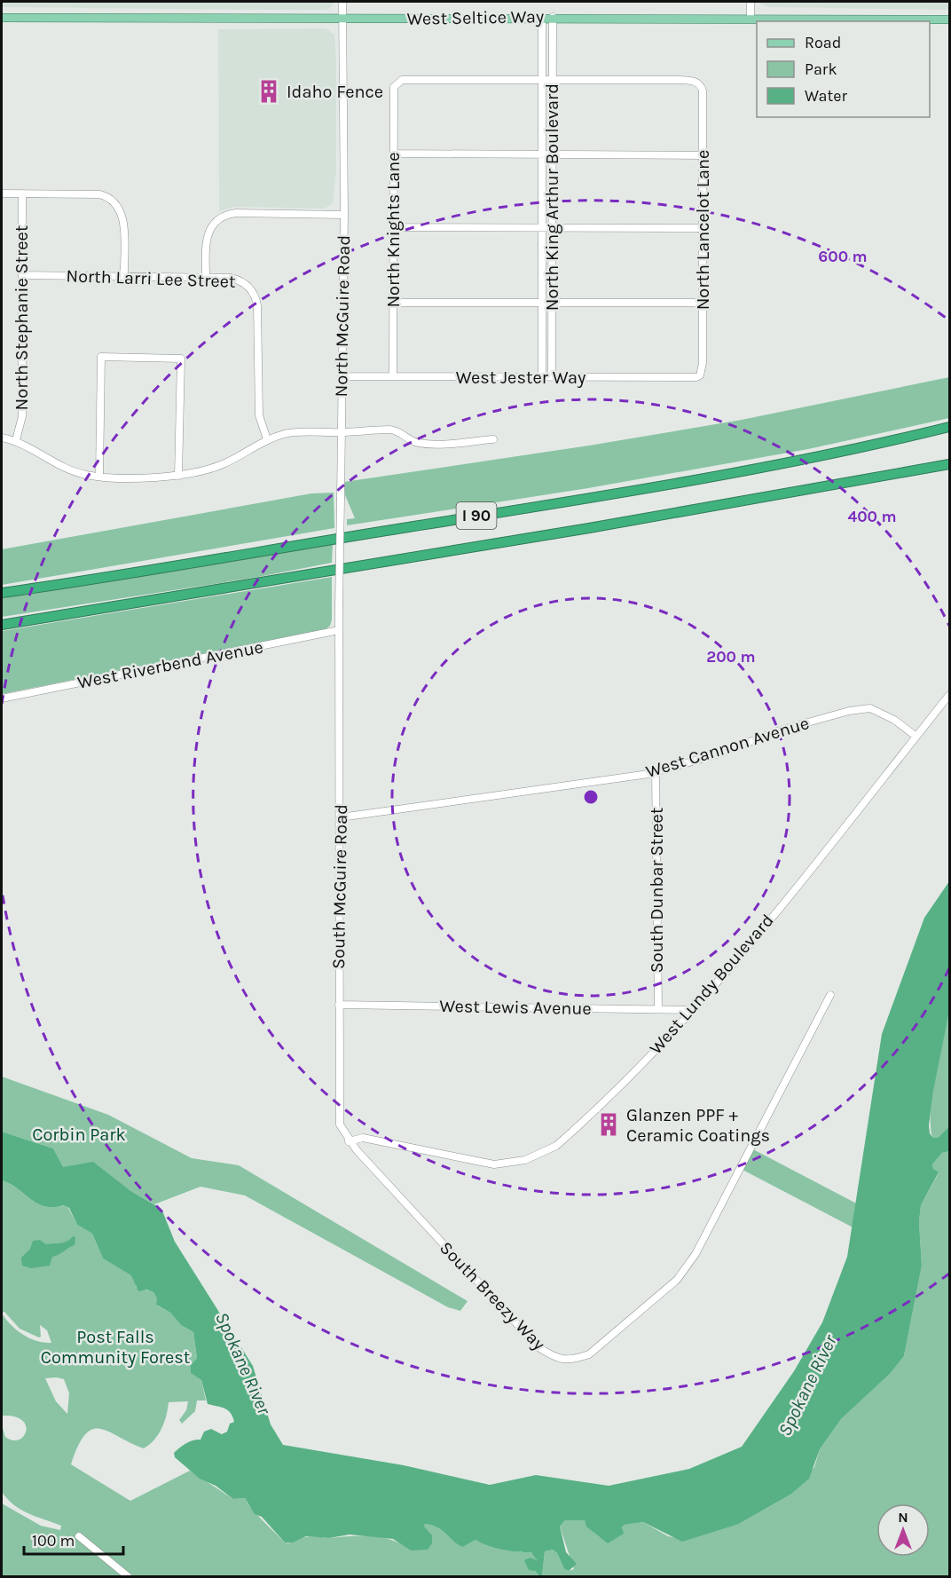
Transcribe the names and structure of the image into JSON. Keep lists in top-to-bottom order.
{
  "streets": {
    "highway": ["I 90"],
    "main road": ["West Seltice Way"],
    "street": [
      "North King Arthur Boulevard",
      "North Knights Lane",
      "North Lancelot Lane",
      "North Larri Lee Street",
      "North McGuire Road",
      "North Stephanie Street",
      "West Jester Way",
      "West Riverbend Avenue",
      "West Cannon Avenue",
      "South McGuire Road",
      "South Dunbar Street",
      "West Lundy Boulevard",
      "West Lewis Avenue",
      "South Breezy Way"
    ]
  },
  "crossings": [
    ["West Seltice Way", "North King Arthur Boulevard"],
    ["West Seltice Way", "North McGuire Road"],
    ["North King Arthur Boulevard", "North Knights Lane"],
    ["North King Arthur Boulevard", "North Lancelot Lane"],
    ["North King Arthur Boulevard", "West Jester Way"],
    ["North Knights Lane", "West Jester Way"],
    ["North Lancelot Lane", "West Jester Way"],
    ["North Larri Lee Street", "North Stephanie Street"],
    ["North McGuire Road", "West Jester Way"],
    ["North McGuire Road", "West Riverbend Avenue"],
    ["North McGuire Road", "South McGuire Road"],
    ["West Riverbend Avenue", "South McGuire Road"],
    ["West Cannon Avenue", "South McGuire Road"],
    ["West Cannon Avenue", "South Dunbar Street"],
    ["West Cannon Avenue", "West Lundy Boulevard"],
    ["South McGuire Road", "West Lundy Boulevard"],
    ["South McGuire Road", "West Lewis Avenue"],
    ["South McGuire Road", "South Breezy Way"],
    ["South Dunbar Street", "West Lewis Avenue"],
    ["West Lundy Boulevard", "West Lewis Avenue"],
    ["West Lundy Boulevard", "South Breezy Way"]
  ],
  "water": ["Spokane River"],
  "parks": ["Corbin Park", "Post Falls Community Forest"],
  "places": {
    "building": ["Idaho Fence", "Glanzen PPF + Ceramic Coatings"]
  },
  "legend": ["Road", "Park", "Water"],
  "scale_bar": "100 m",
  "north": "top",
  "rings": ["600 m", "400 m", "200 m"]
}
